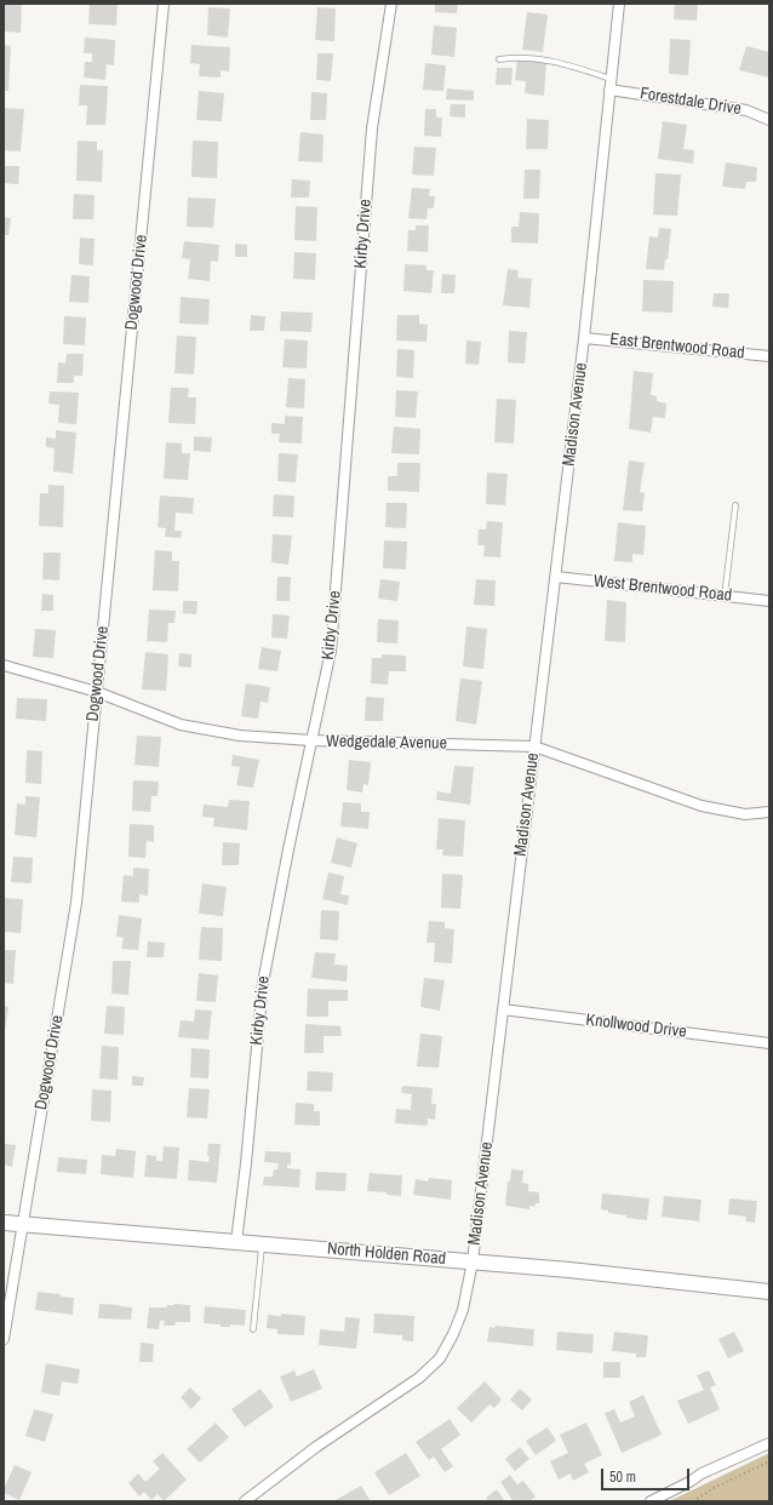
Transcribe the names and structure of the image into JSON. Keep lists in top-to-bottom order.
{
  "streets": {
    "main road": ["North Holden Road"],
    "street": [
      "Forestdale Drive",
      "Kirby Drive",
      "Dogwood Drive",
      "East Brentwood Road",
      "Madison Avenue",
      "West Brentwood Road",
      "Wedgedale Avenue",
      "Knollwood Drive"
    ]
  },
  "crossings": [
    ["Forestdale Drive", "Madison Avenue"],
    ["Kirby Drive", "Wedgedale Avenue"],
    ["Kirby Drive", "North Holden Road"],
    ["Dogwood Drive", "Wedgedale Avenue"],
    ["Dogwood Drive", "North Holden Road"],
    ["East Brentwood Road", "Madison Avenue"],
    ["Madison Avenue", "West Brentwood Road"],
    ["Madison Avenue", "Wedgedale Avenue"],
    ["Madison Avenue", "Knollwood Drive"],
    ["Madison Avenue", "North Holden Road"]
  ],
  "scale_bar": "50 m"
}
